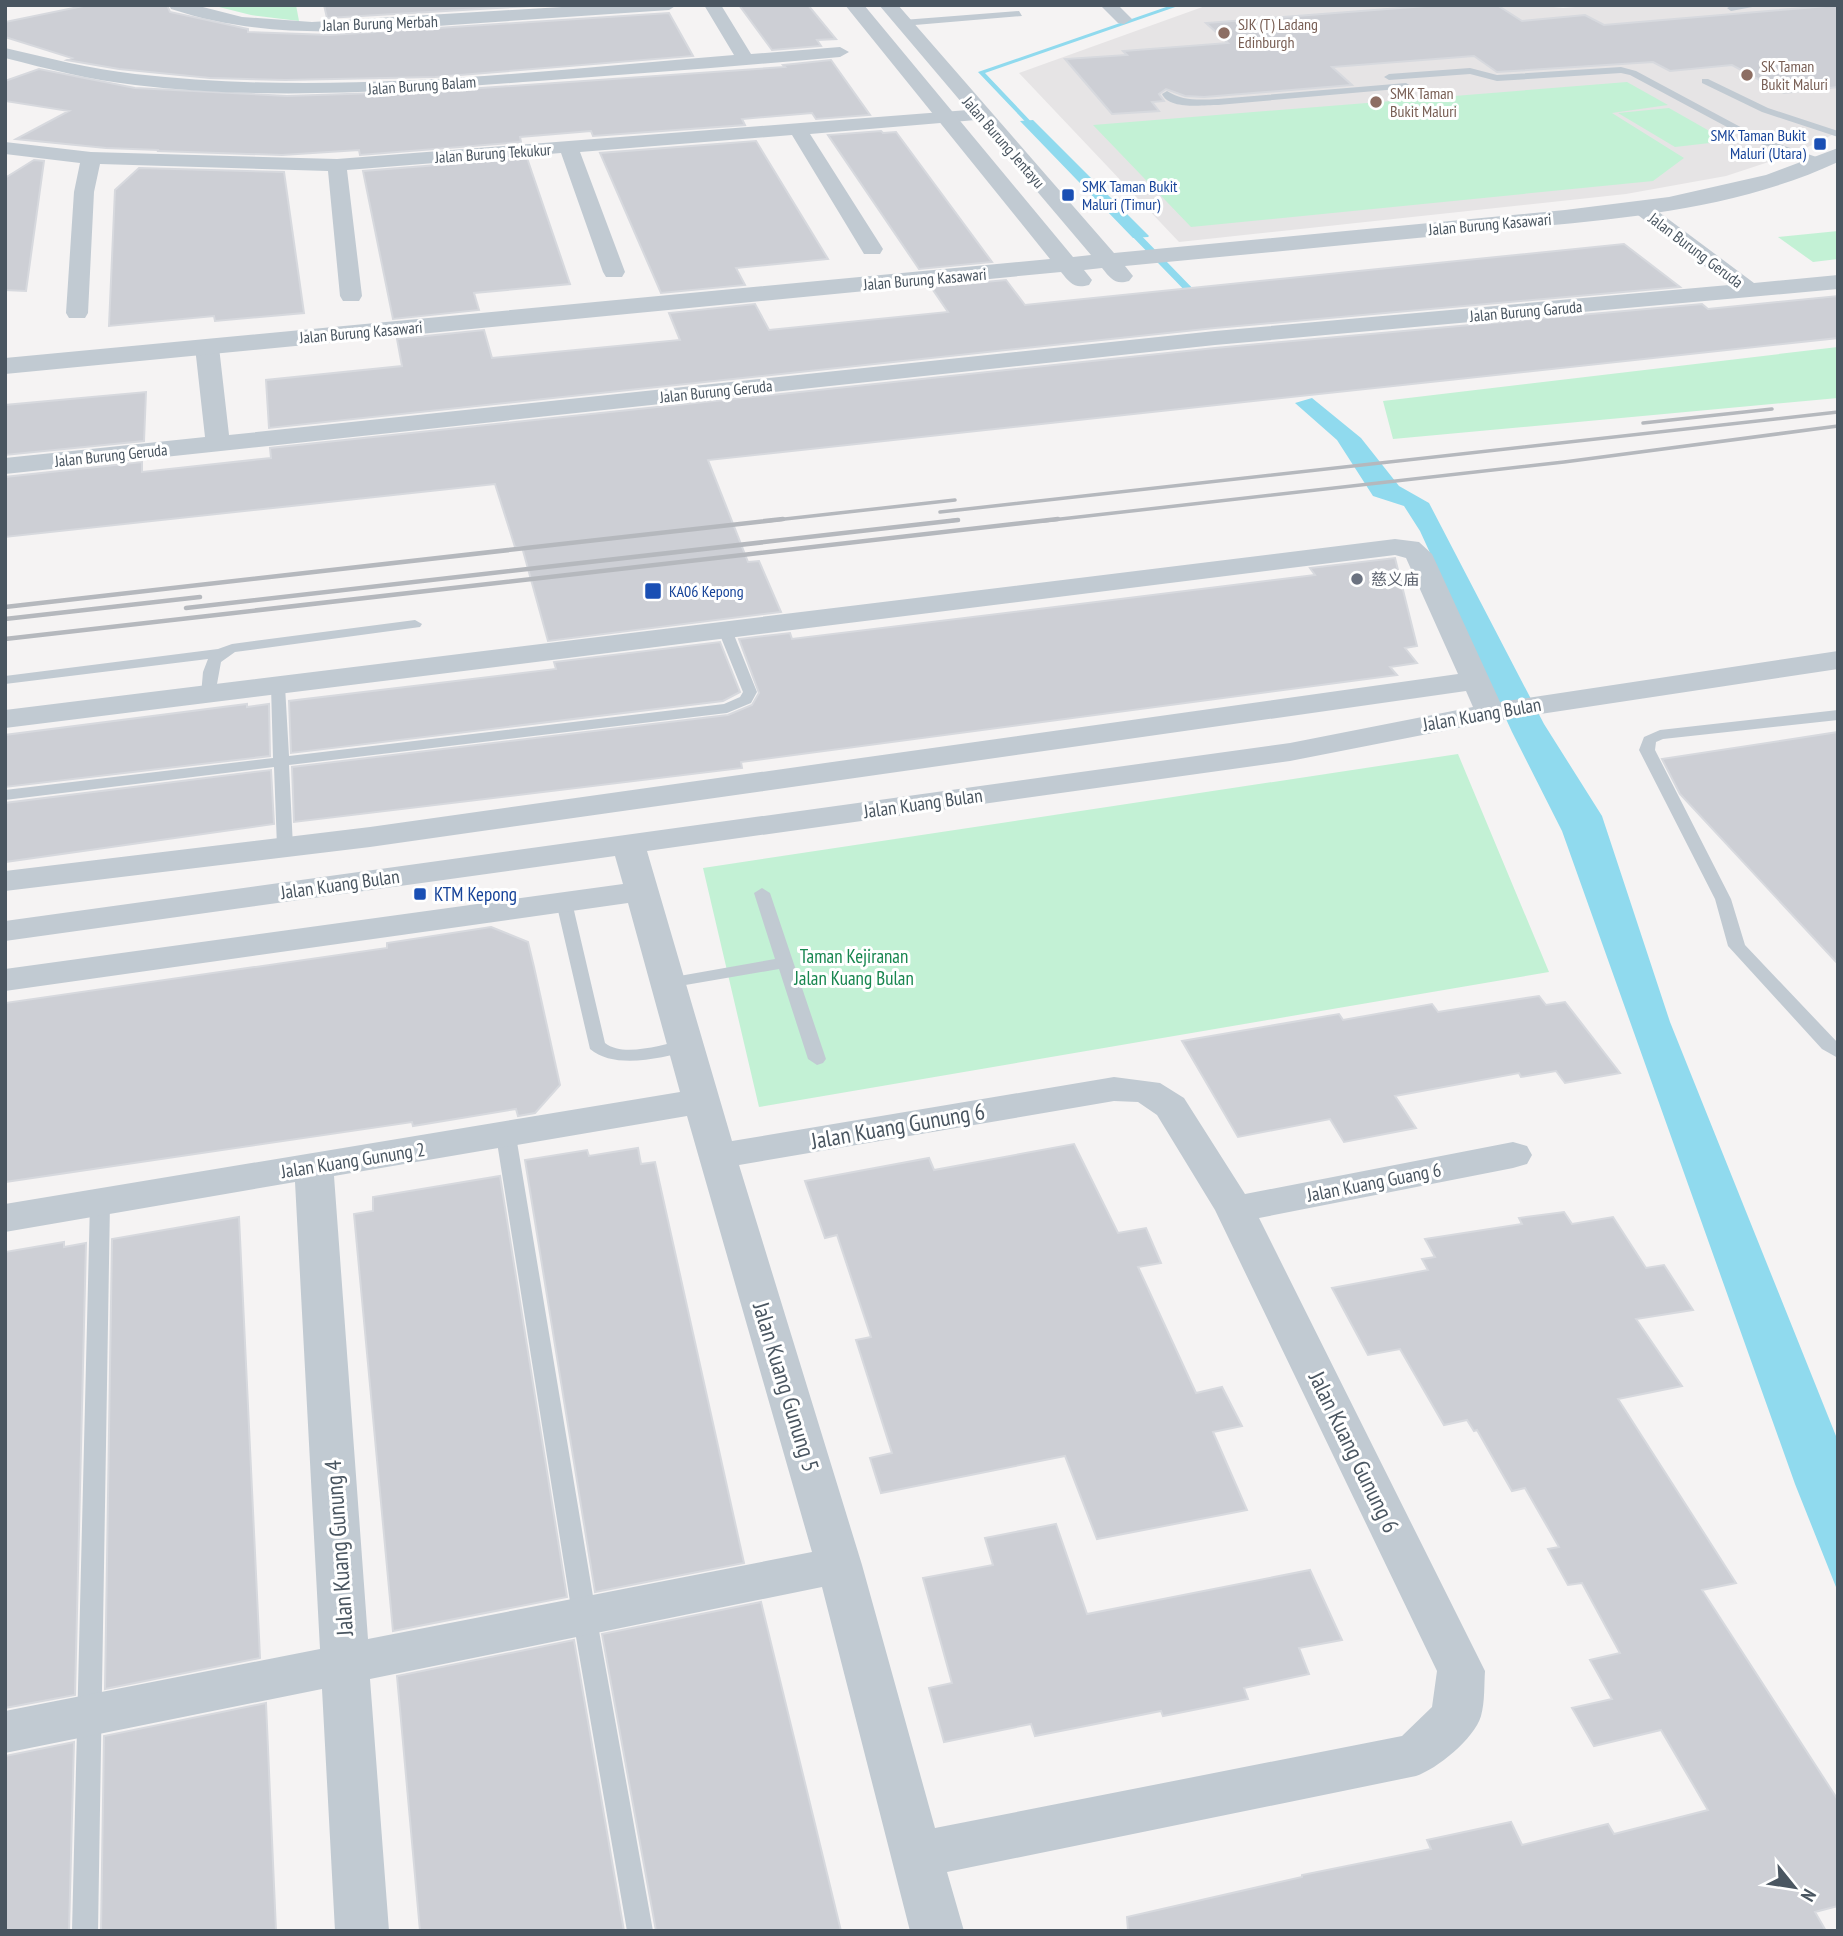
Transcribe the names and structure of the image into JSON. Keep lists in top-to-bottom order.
{
  "streets": {
    "street": [
      "Jalan Burung Merbah",
      "Jalan Burung Balam",
      "Jalan Burung Jentayu",
      "Jalan Burung Tekukur",
      "Jalan Burung Kasawari",
      "Jalan Burung Geruda",
      "Jalan Burung Garuda",
      "Jalan Kuang Bulan",
      "Jalan Kuang Gunung 6",
      "Jalan Kuang Gunung 2",
      "Jalan Kuang Guang 6",
      "Jalan Kuang Gunung 5",
      "Jalan Kuang Gunung 4"
    ]
  },
  "crossings": [
    ["Jalan Burung Jentayu", "Jalan Burung Tekukur"],
    ["Jalan Burung Jentayu", "Jalan Burung Kasawari"],
    ["Jalan Burung Kasawari", "Jalan Burung Geruda"],
    ["Jalan Burung Geruda", "Jalan Burung Garuda"],
    ["Jalan Kuang Bulan", "Jalan Kuang Gunung 5"],
    ["Jalan Kuang Gunung 6", "Jalan Kuang Guang 6"],
    ["Jalan Kuang Gunung 6", "Jalan Kuang Gunung 5"],
    ["Jalan Kuang Gunung 2", "Jalan Kuang Gunung 5"],
    ["Jalan Kuang Gunung 2", "Jalan Kuang Gunung 4"]
  ],
  "parks": ["Taman Kejiranan Jalan Kuang Bulan"],
  "places": {
    "other": [
      "SJK (T) Ladang Edinburgh",
      "SK Taman Bukit Maluri",
      "SMK Taman Bukit Maluri",
      "慈义庙"
    ],
    "transit": [
      "SMK Taman Bukit Maluri (Utara)",
      "SMK Taman Bukit Maluri (Timur)",
      "KA06 Kepong",
      "KTM Kepong"
    ]
  },
  "north": "bottom right"
}
